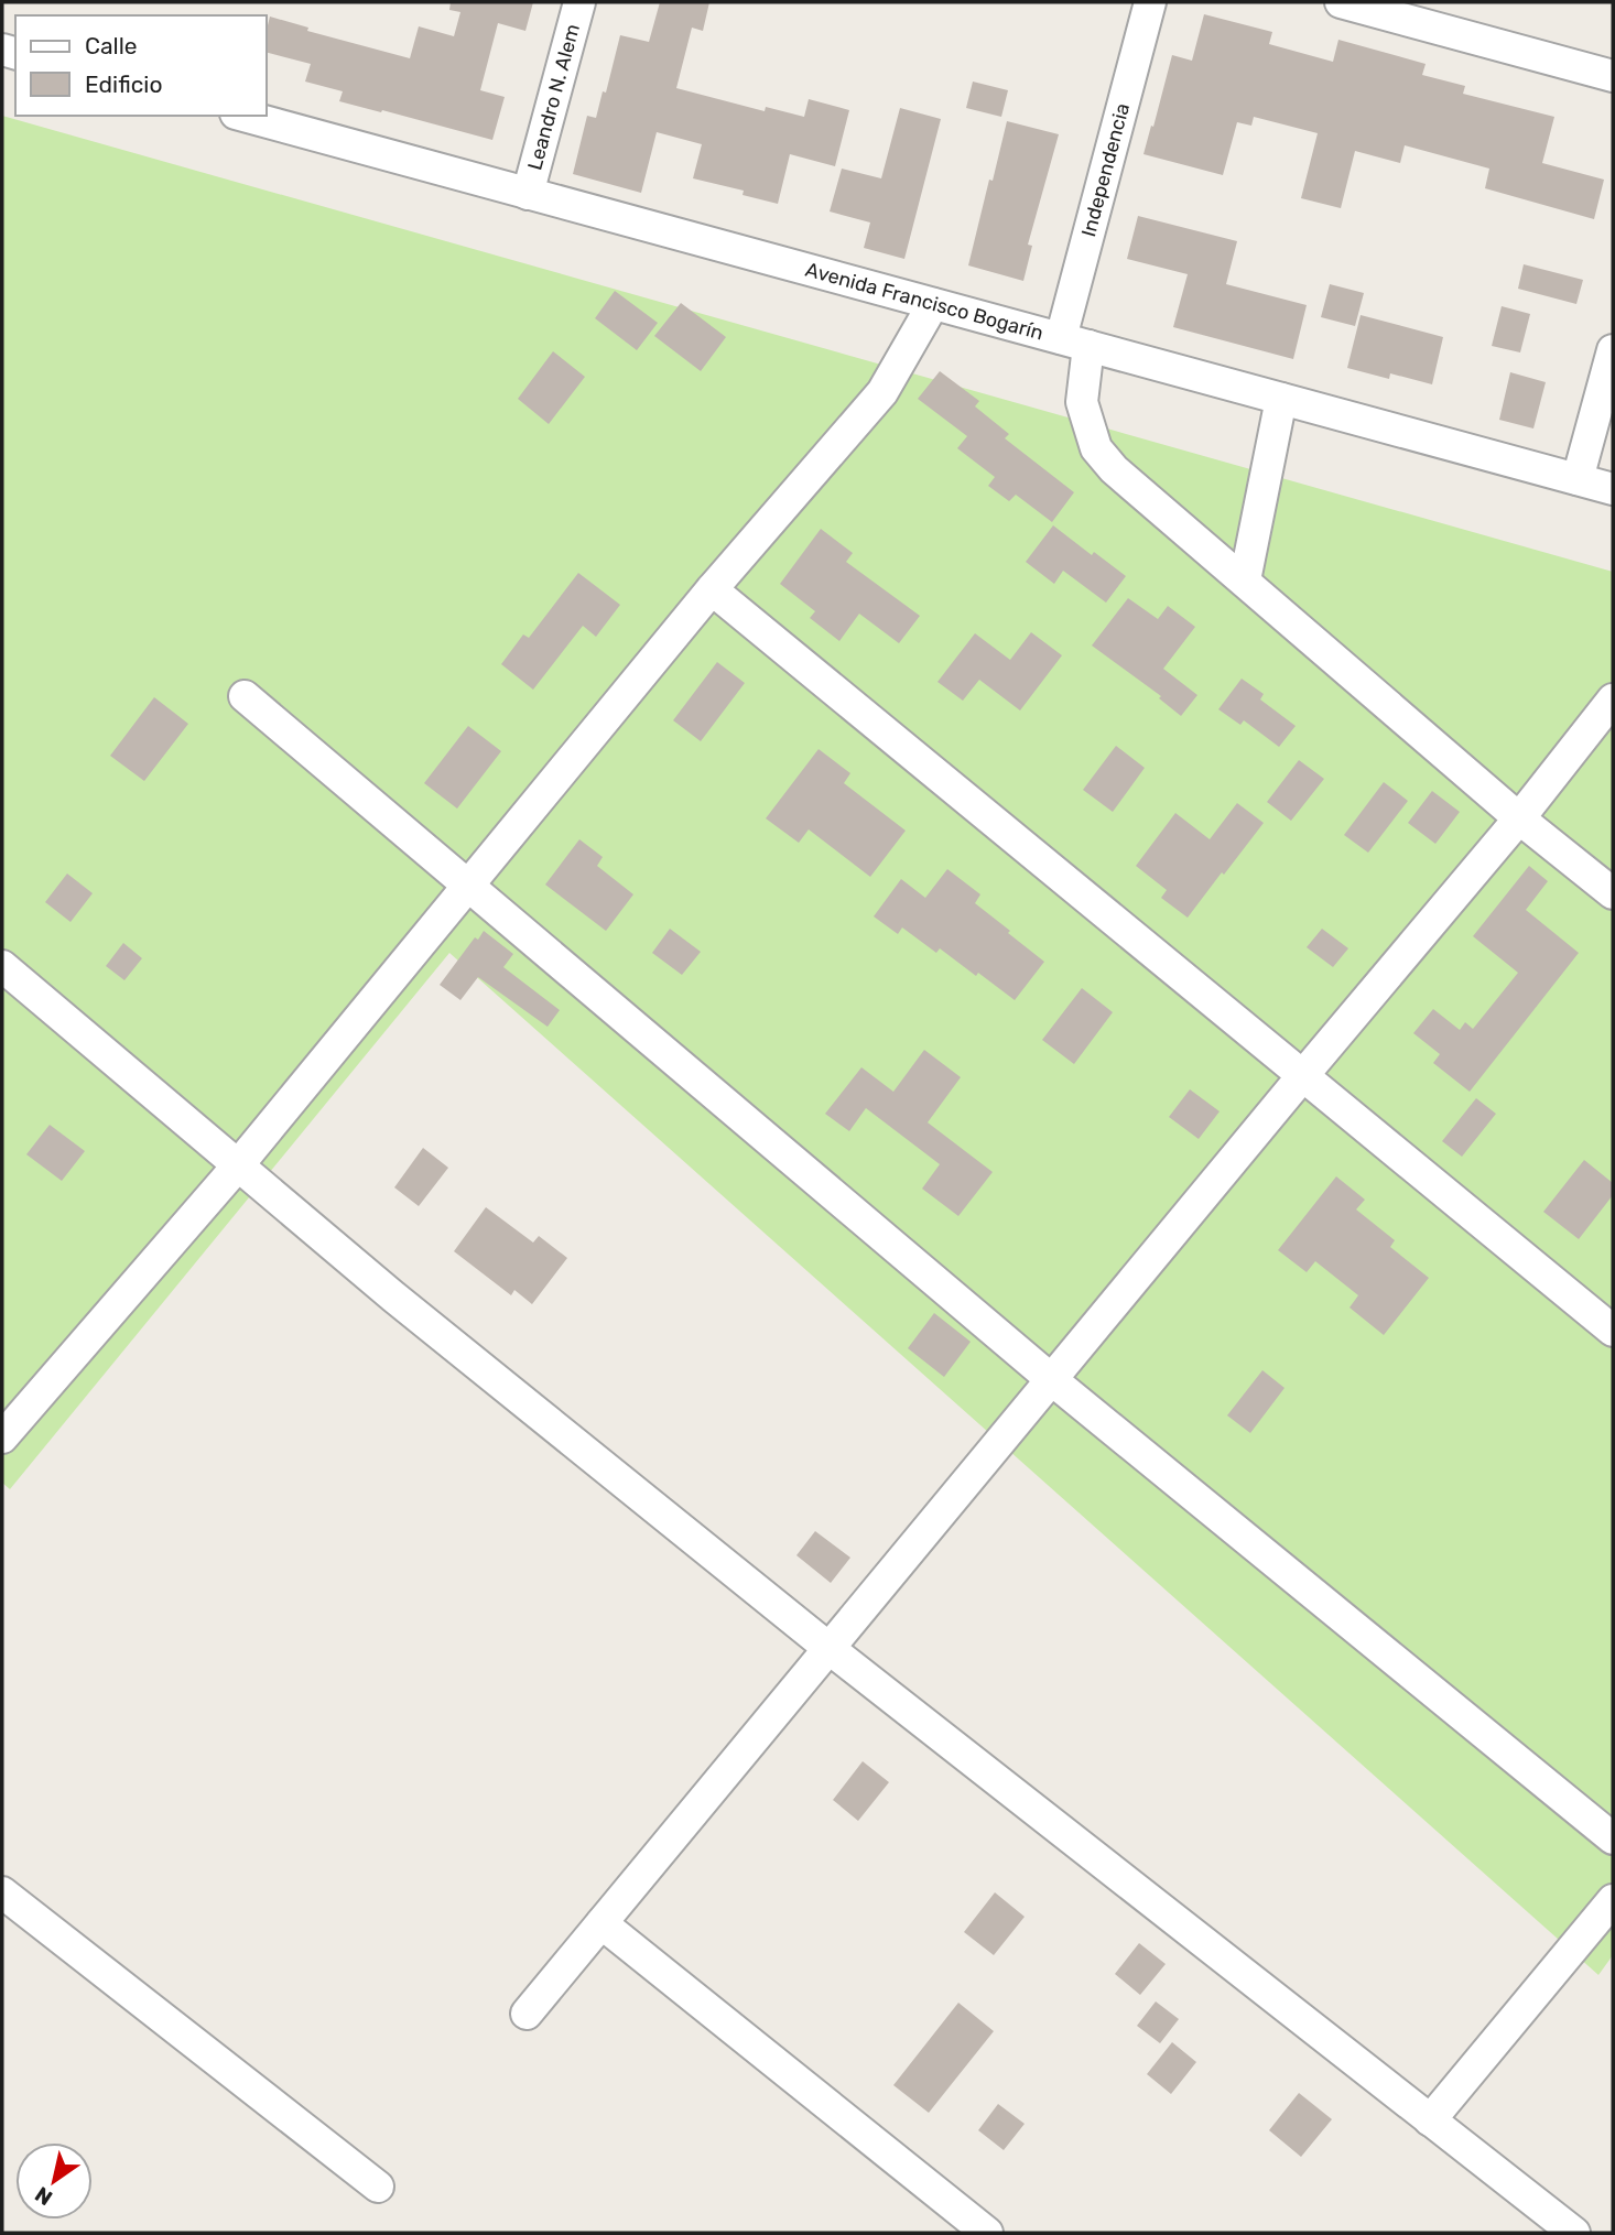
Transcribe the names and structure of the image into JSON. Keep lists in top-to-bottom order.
{
  "streets": {
    "street": ["Leandro N. Alem", "Independencia", "Avenida Francisco Bogarín"]
  },
  "crossings": [
    ["Leandro N. Alem", "Avenida Francisco Bogarín"],
    ["Independencia", "Avenida Francisco Bogarín"]
  ],
  "legend": ["Calle", "Edificio"],
  "north": "bottom left"
}
